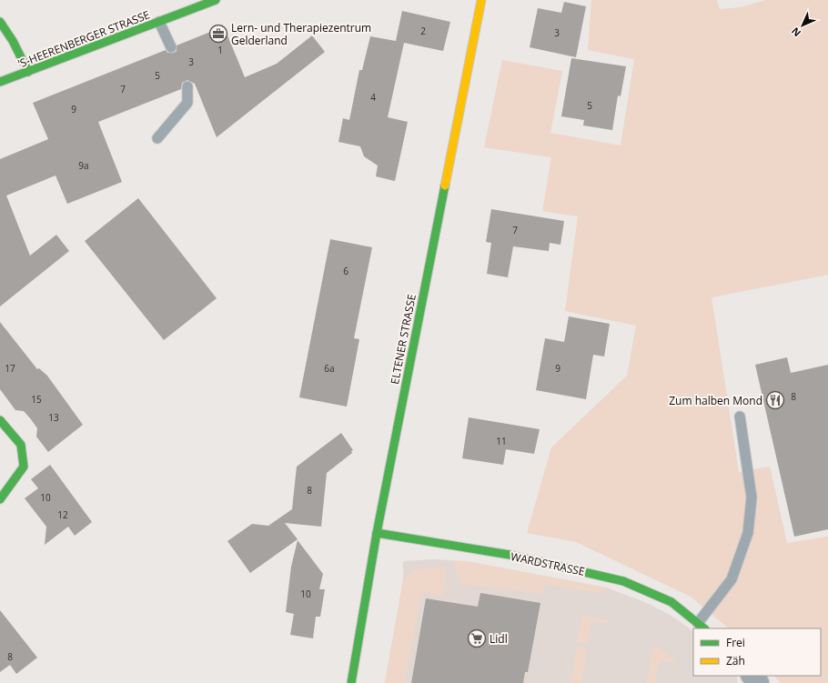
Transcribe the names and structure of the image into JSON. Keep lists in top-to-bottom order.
{
  "streets": {
    "street": ["'S-HEERENBERGER STRASSE", "ELTENER STRASSE", "WARDSTRASSE"]
  },
  "crossings": [
    ["ELTENER STRASSE", "WARDSTRASSE"]
  ],
  "places": {
    "office": ["Lern- und Therapiezentrum Gelderland"],
    "restaurant": ["Zum halben Mond"],
    "supermarket": ["Lidl"]
  },
  "house_numbers": [
    "2",
    "3",
    "1",
    "3",
    "5",
    "7",
    "4",
    "5",
    "9",
    "9a",
    "7",
    "6",
    "17",
    "6a",
    "9",
    "8",
    "15",
    "13",
    "11",
    "8",
    "10",
    "12",
    "10",
    "8"
  ],
  "legend": ["Frei", "Zäh"],
  "north": "bottom left"
}
